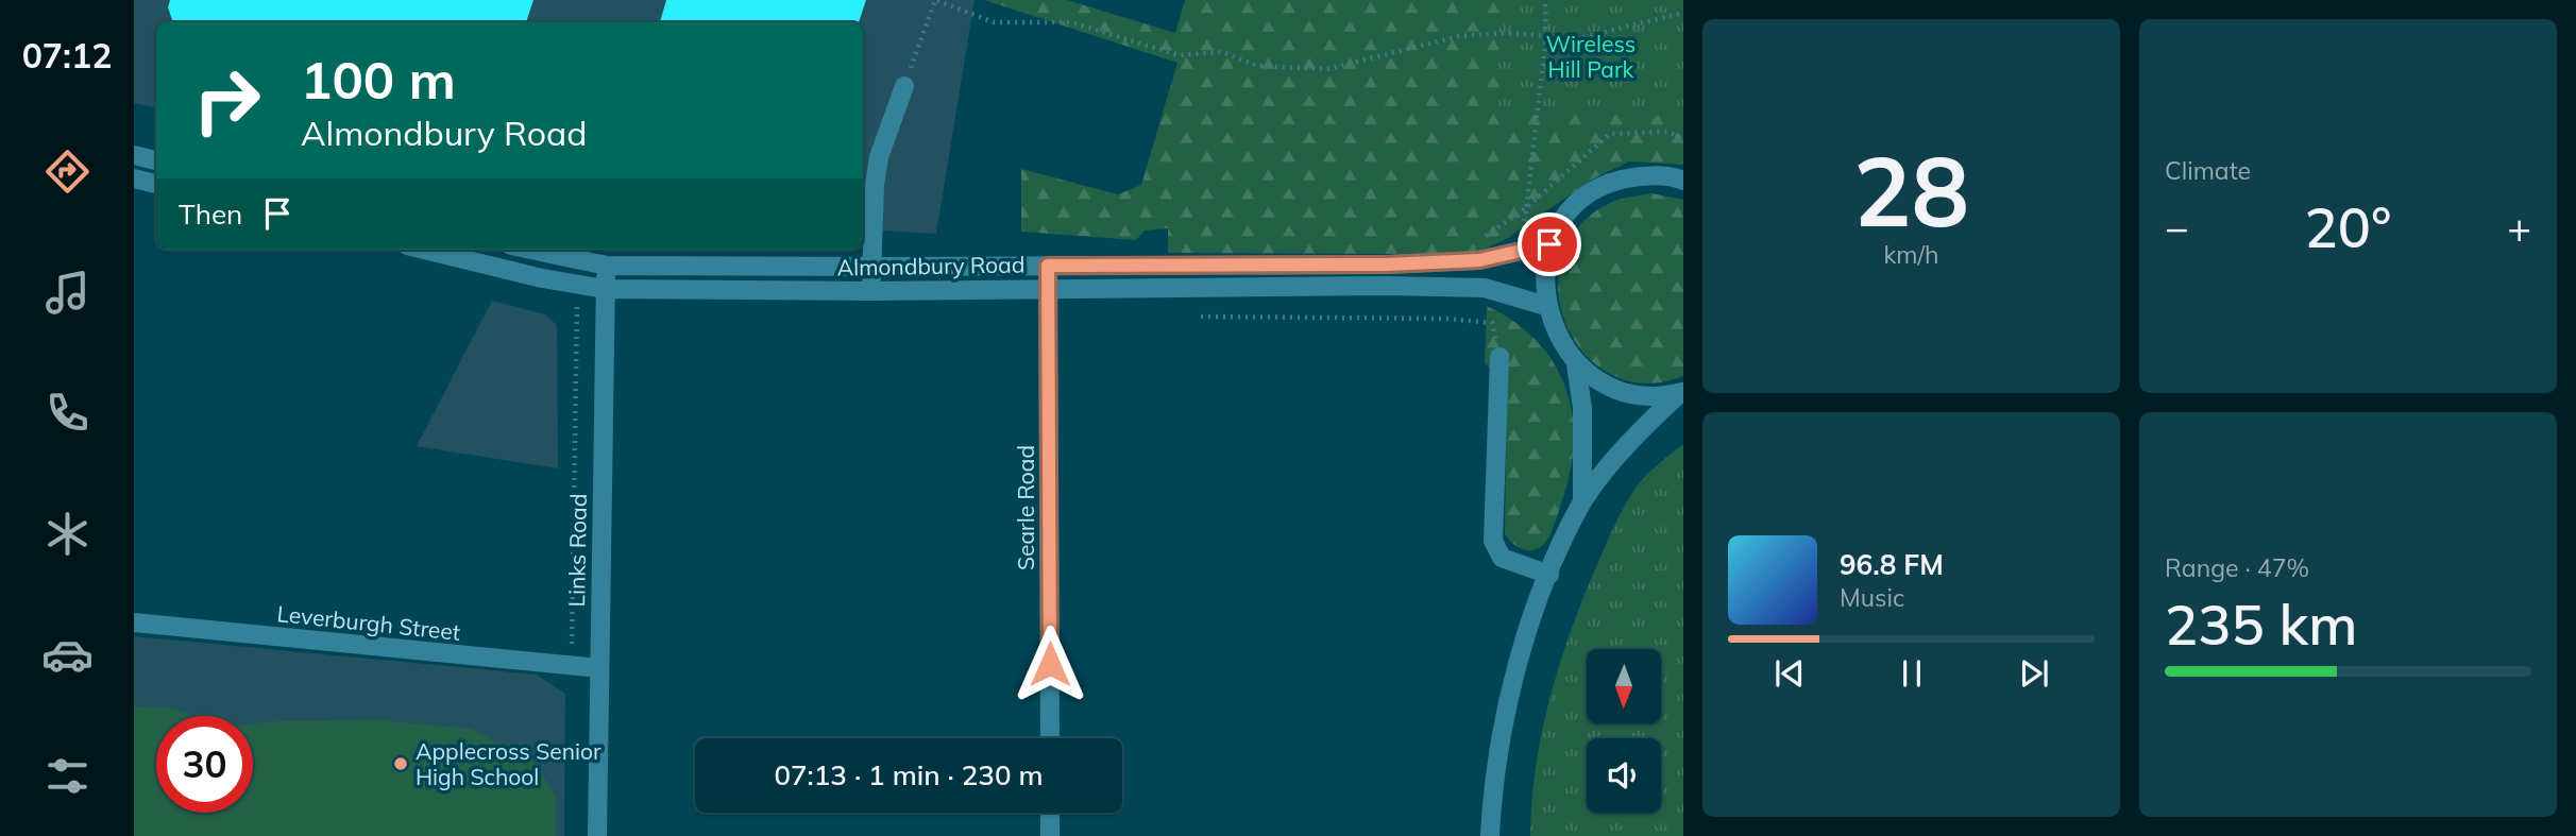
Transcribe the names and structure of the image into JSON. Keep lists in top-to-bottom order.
{
  "streets": {
    "street": [
      "Almondbury Road",
      "Searle Road",
      "Links Road",
      "Leverburgh Street"
    ]
  },
  "crossings": [
    ["Almondbury Road", "Searle Road"],
    ["Almondbury Road", "Links Road"],
    ["Links Road", "Leverburgh Street"]
  ],
  "parks": ["Wireless Hill Park"],
  "places": ["Applecross Senior High School"],
  "north": "bottom",
  "page": {
    "tabs": "07:12",
    "tile": [
      ["28", "km/h"],
      "Climate",
      ["Range · 47%", "235 km"]
    ],
    "turn": ["100 m", "Almondbury Road"],
    "then": "Then",
    "heat": ["−", "20°", "+"],
    "song": ["96.8 FM", "Music"],
    "limit": "30",
    "trip": "07:13 · 1 min · 230 m"
  }
}
